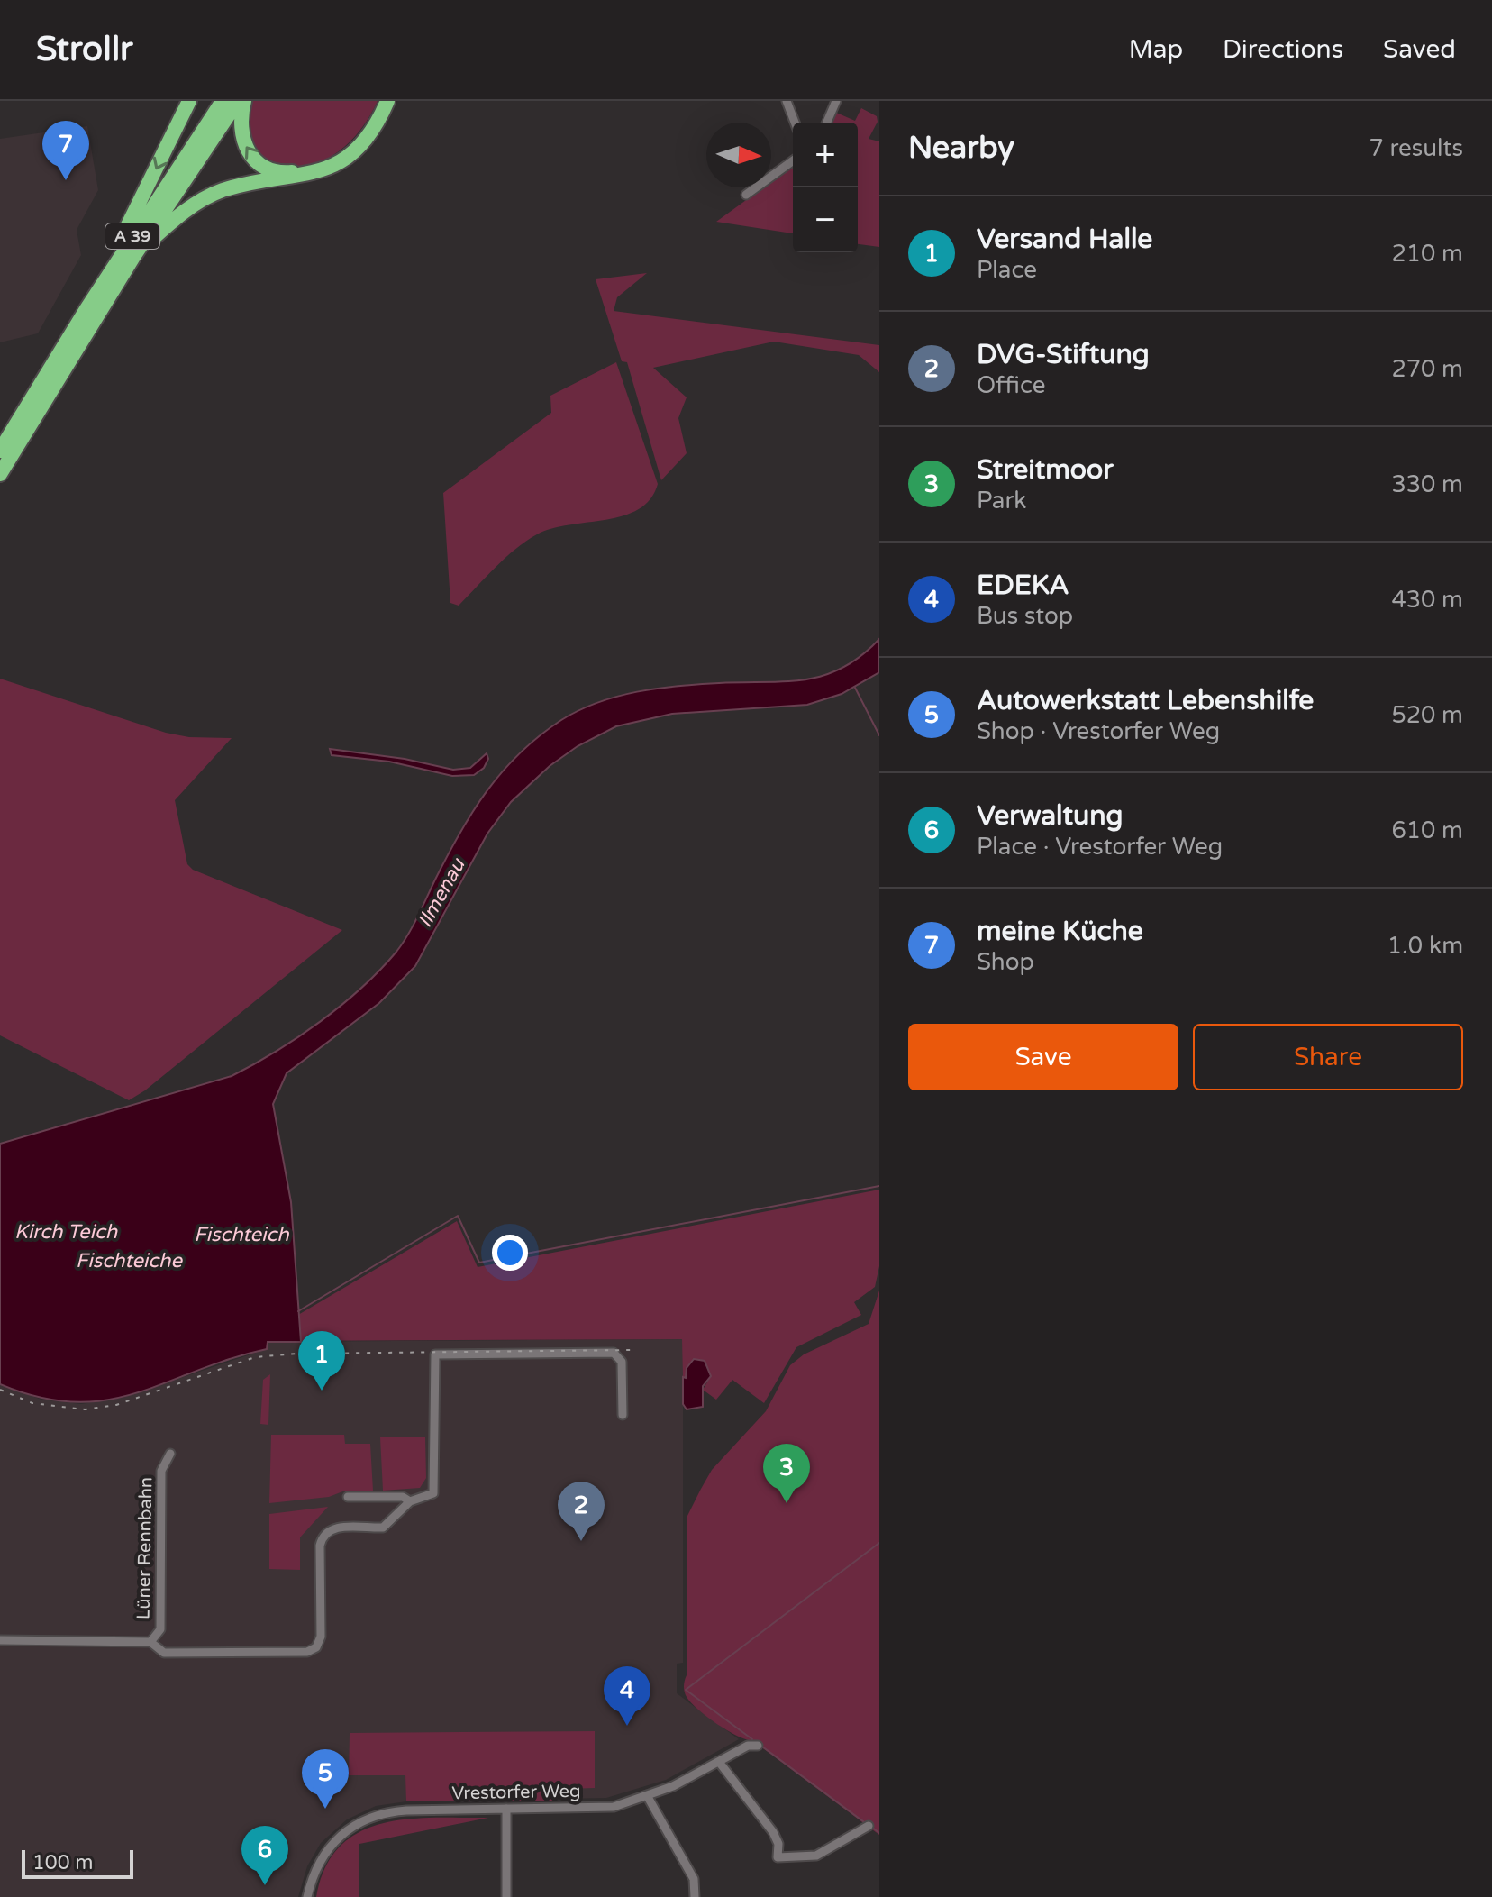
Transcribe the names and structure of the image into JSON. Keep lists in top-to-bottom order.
{
  "streets": {
    "highway": ["A 39"],
    "street": ["Lüner Rennbahn", "Vrestorfer Weg"]
  },
  "water": [
    "Ilmenau",
    "Kirch Teich",
    "Fischteich",
    "Fischteiche"
  ],
  "scale_bar": "100 m",
  "north": "right",
  "page": {
    "header": "Strollr",
    "nav": ["Map", "Directions", "Saved"],
    "heading": ["Nearby", "7 results"],
    "pins": [
      "7",
      "1",
      "3",
      "2",
      "4",
      "5",
      "6"
    ],
    "map_buttons": ["+", "−"],
    "list": [
      {
        "mark": "1",
        "name": "Versand Halle",
        "note": "Place",
        "value": "210 m"
      },
      {
        "mark": "2",
        "name": "DVG-Stiftung",
        "note": "Office",
        "value": "270 m"
      },
      {
        "mark": "3",
        "name": "Streitmoor",
        "note": "Park",
        "value": "330 m"
      },
      {
        "mark": "4",
        "name": "EDEKA",
        "note": "Bus stop",
        "value": "430 m"
      },
      {
        "mark": "5",
        "name": "Autowerkstatt Lebenshilfe",
        "note": "Shop · Vrestorfer Weg",
        "value": "520 m"
      },
      {
        "mark": "6",
        "name": "Verwaltung",
        "note": "Place · Vrestorfer Weg",
        "value": "610 m"
      },
      {
        "mark": "7",
        "name": "meine Küche",
        "note": "Shop",
        "value": "1.0 km"
      }
    ],
    "buttons": ["Save", "Share"],
    "scale": "100 m"
  }
}
